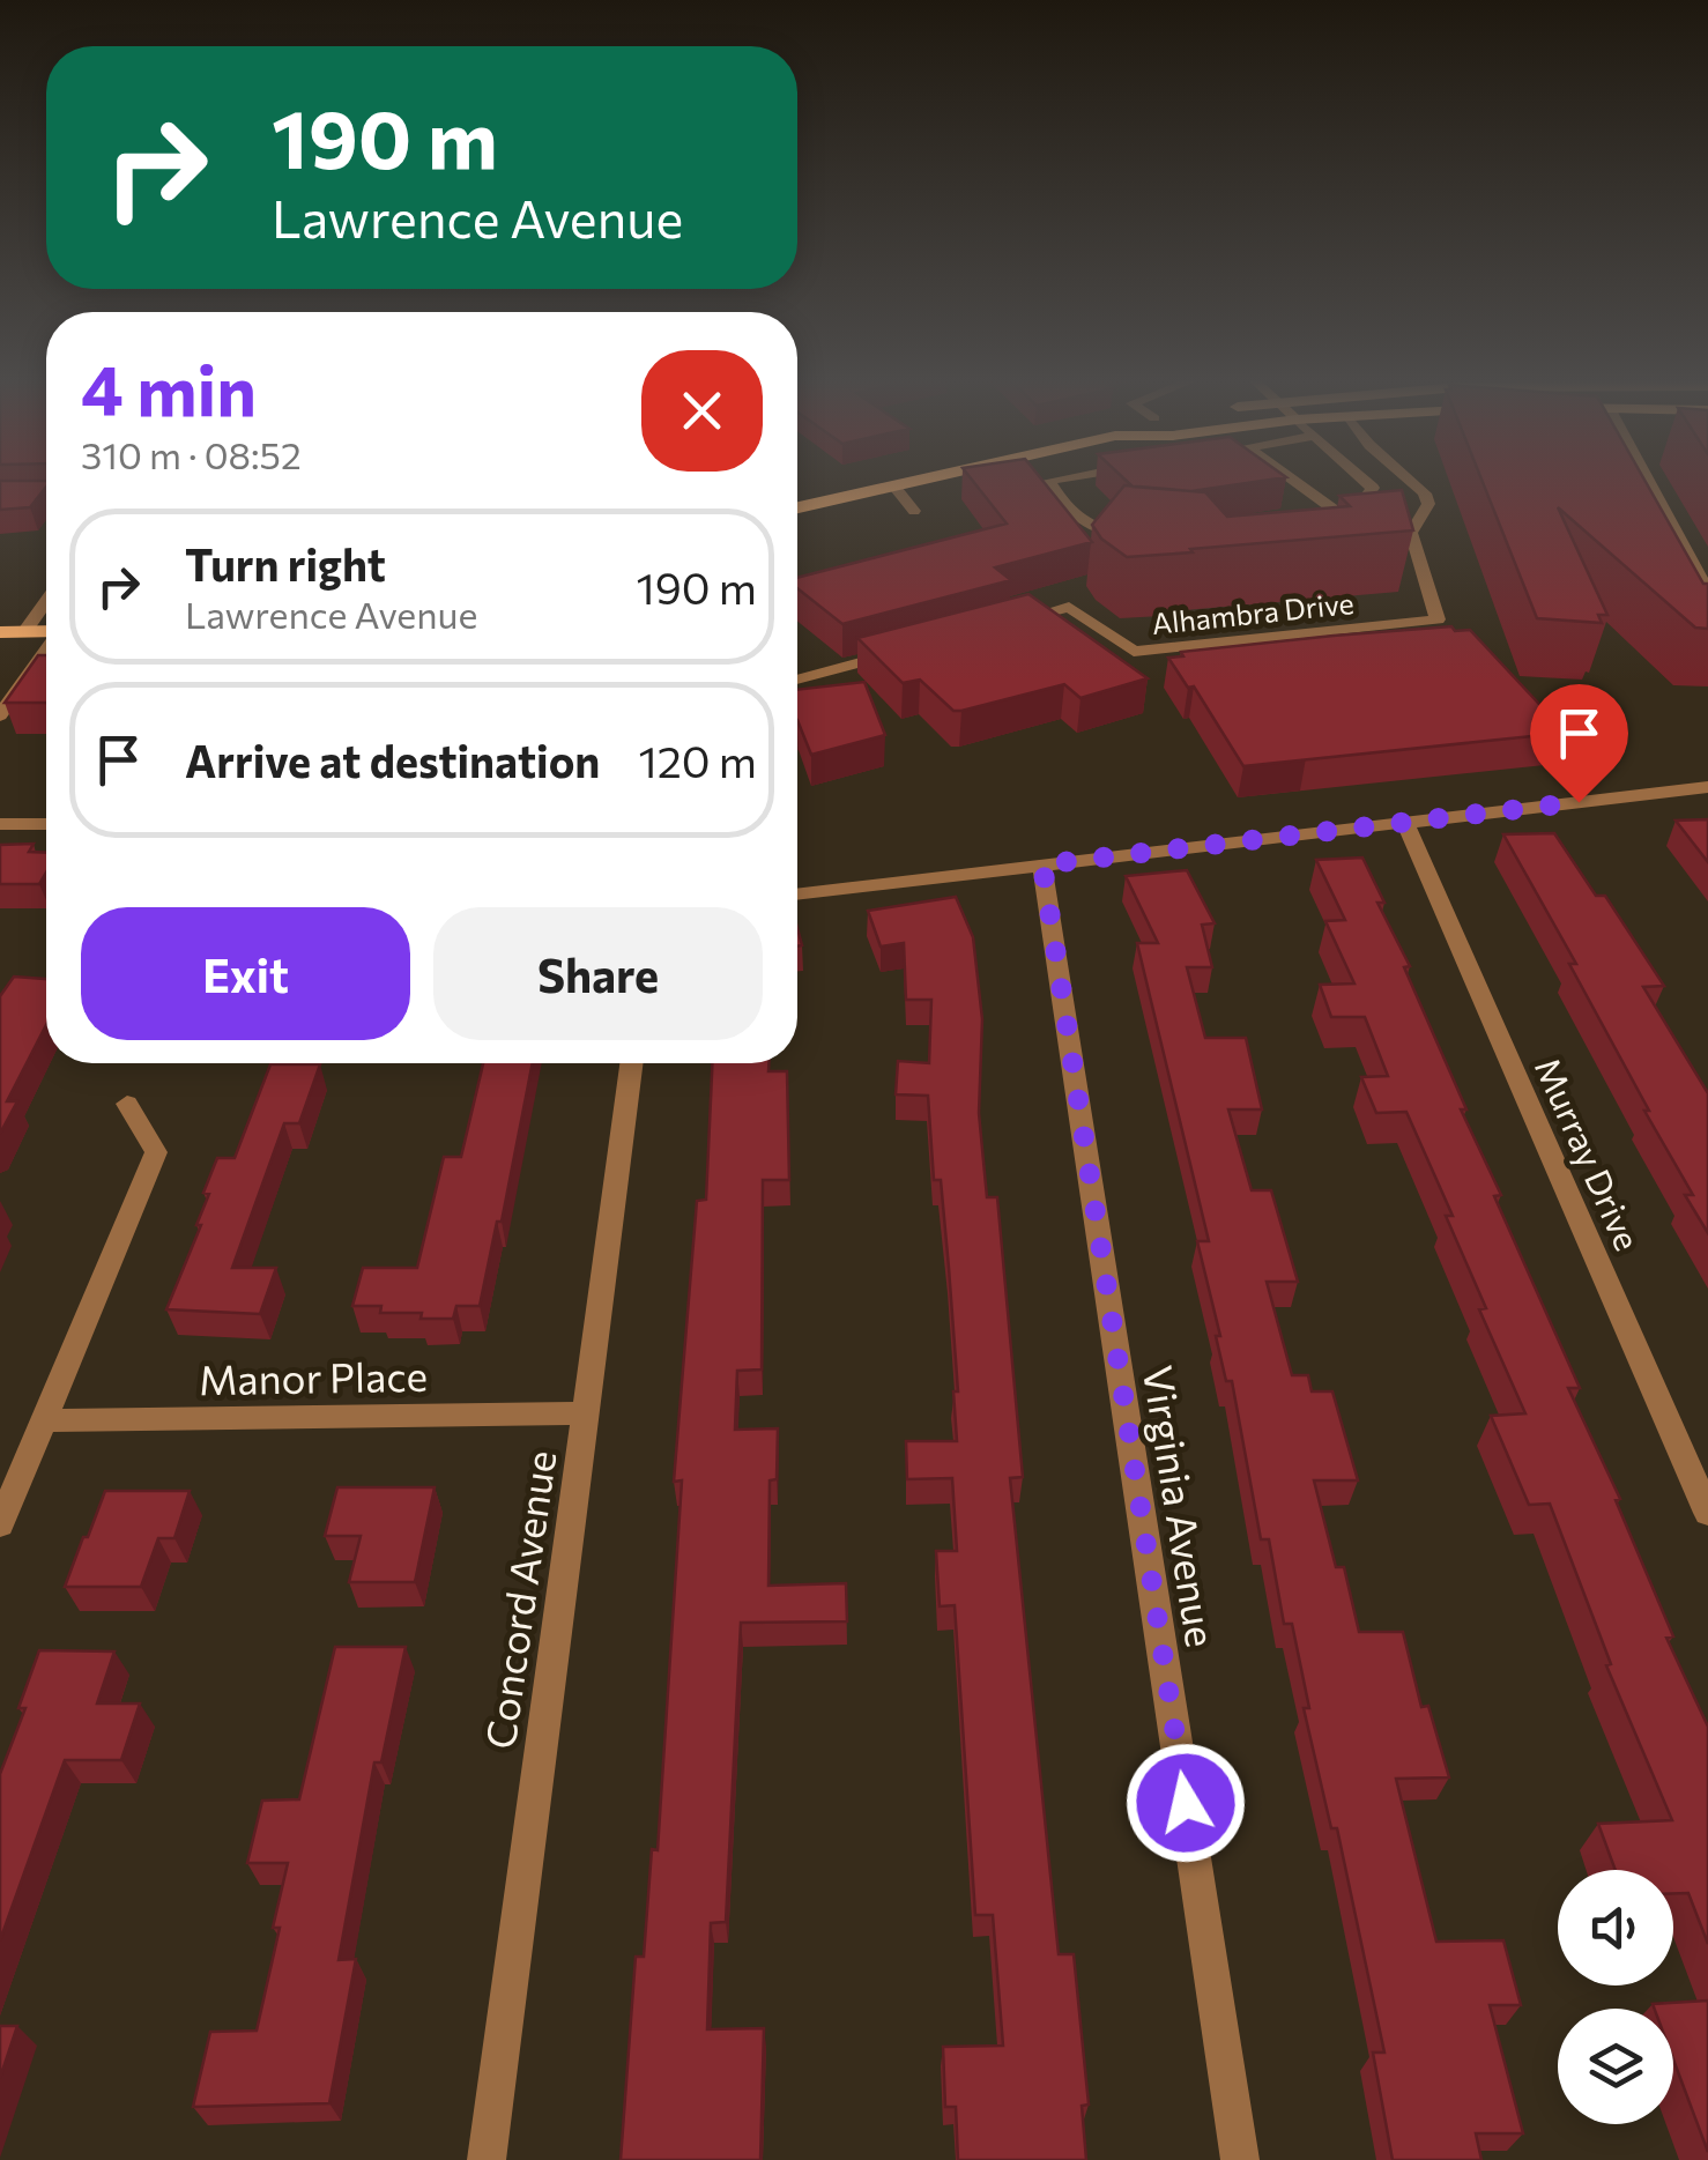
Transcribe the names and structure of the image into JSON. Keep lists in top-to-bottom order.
{
  "streets": {
    "street": [
      "Alhambra Drive",
      "Murray Drive",
      "Manor Place",
      "Virginia Avenue",
      "Concord Avenue"
    ]
  },
  "crossings": [
    ["Manor Place", "Concord Avenue"]
  ],
  "page": {
    "turn": ["190 m", "Lawrence Avenue"],
    "heading": ["4 min", "310 m · 08:52"],
    "list": [
      {
        "name": "Turn right",
        "note": "Lawrence Avenue",
        "value": "190 m"
      },
      {
        "name": "Arrive at destination",
        "value": "120 m"
      }
    ],
    "buttons": ["Exit", "Share"]
  }
}
